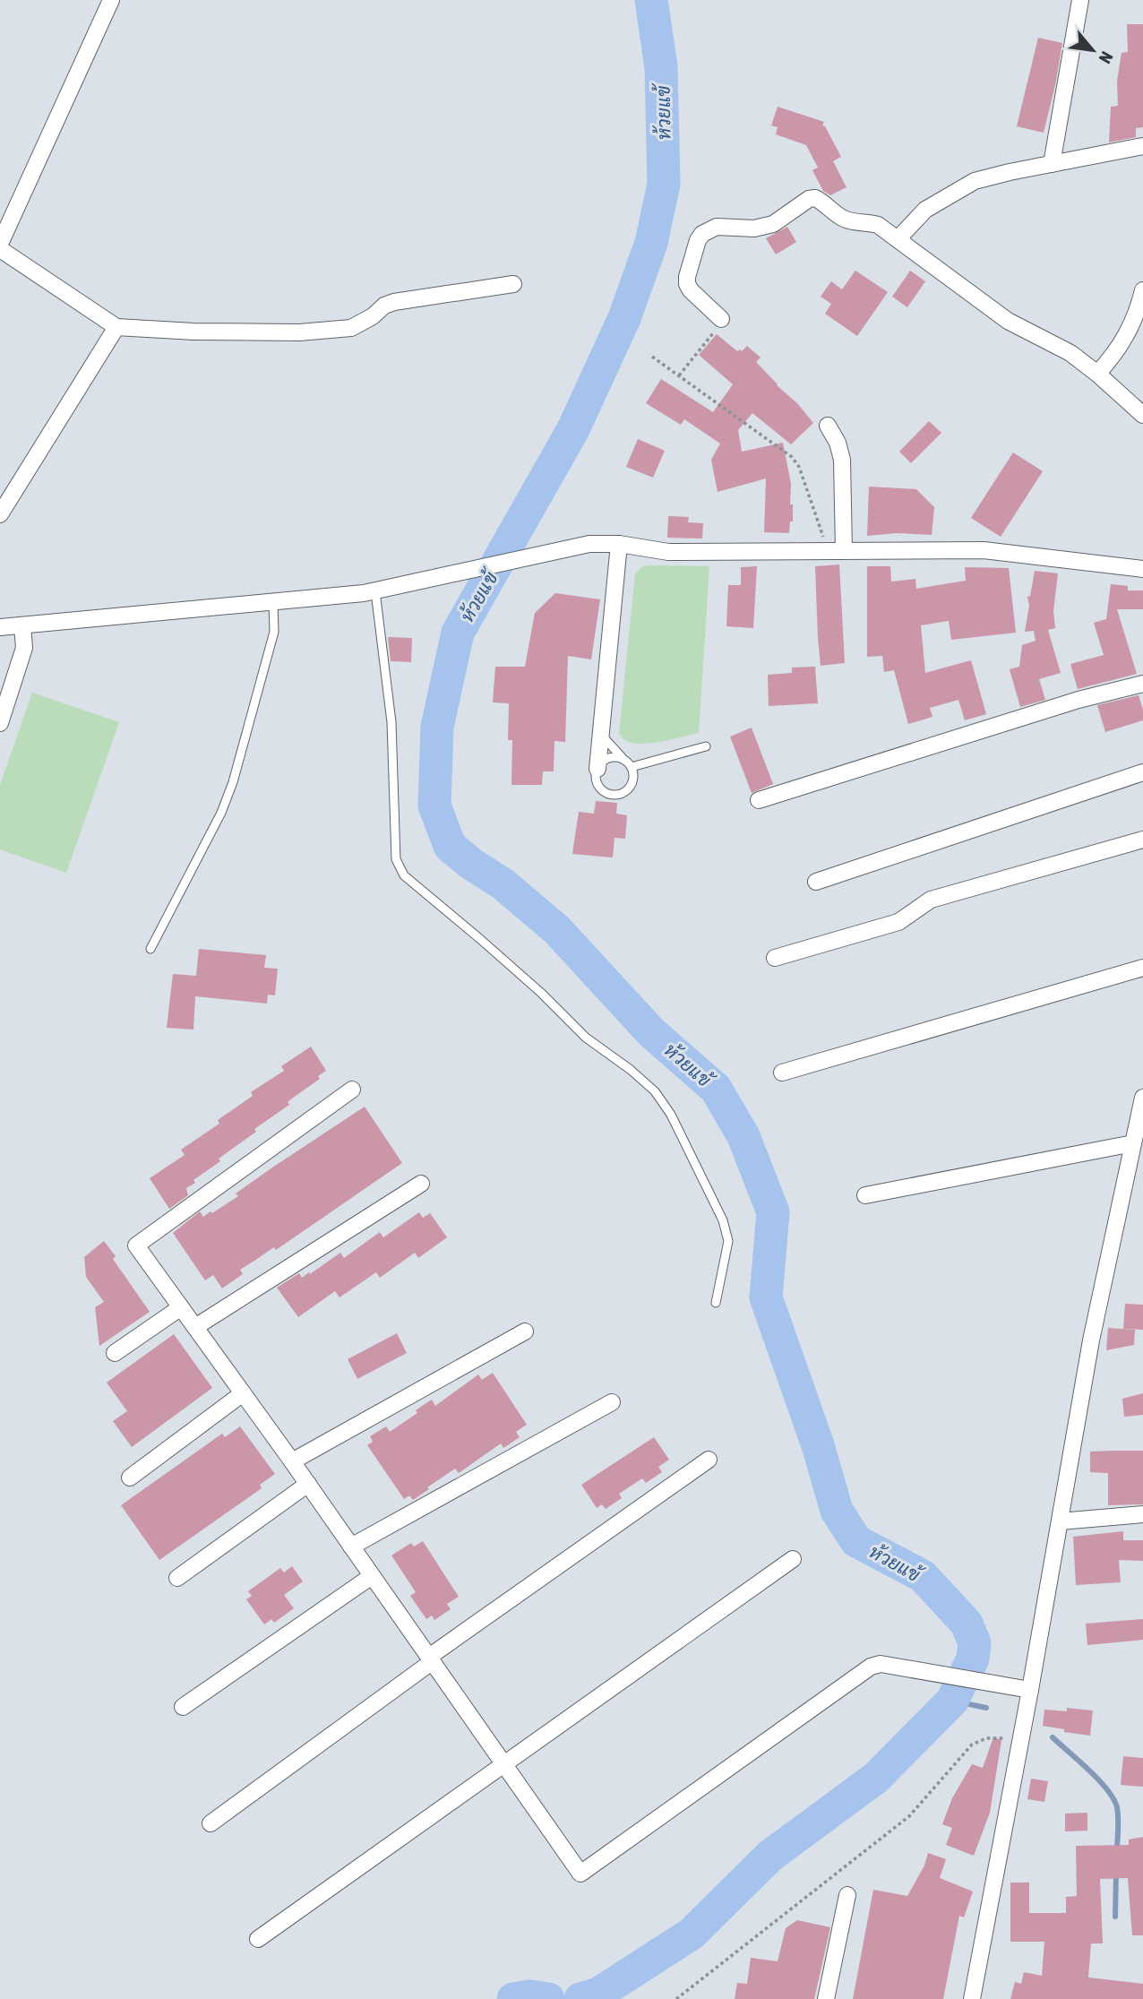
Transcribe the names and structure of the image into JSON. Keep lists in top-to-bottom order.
{
  "water": ["ห้วยแข้"],
  "north": "bottom right"
}
